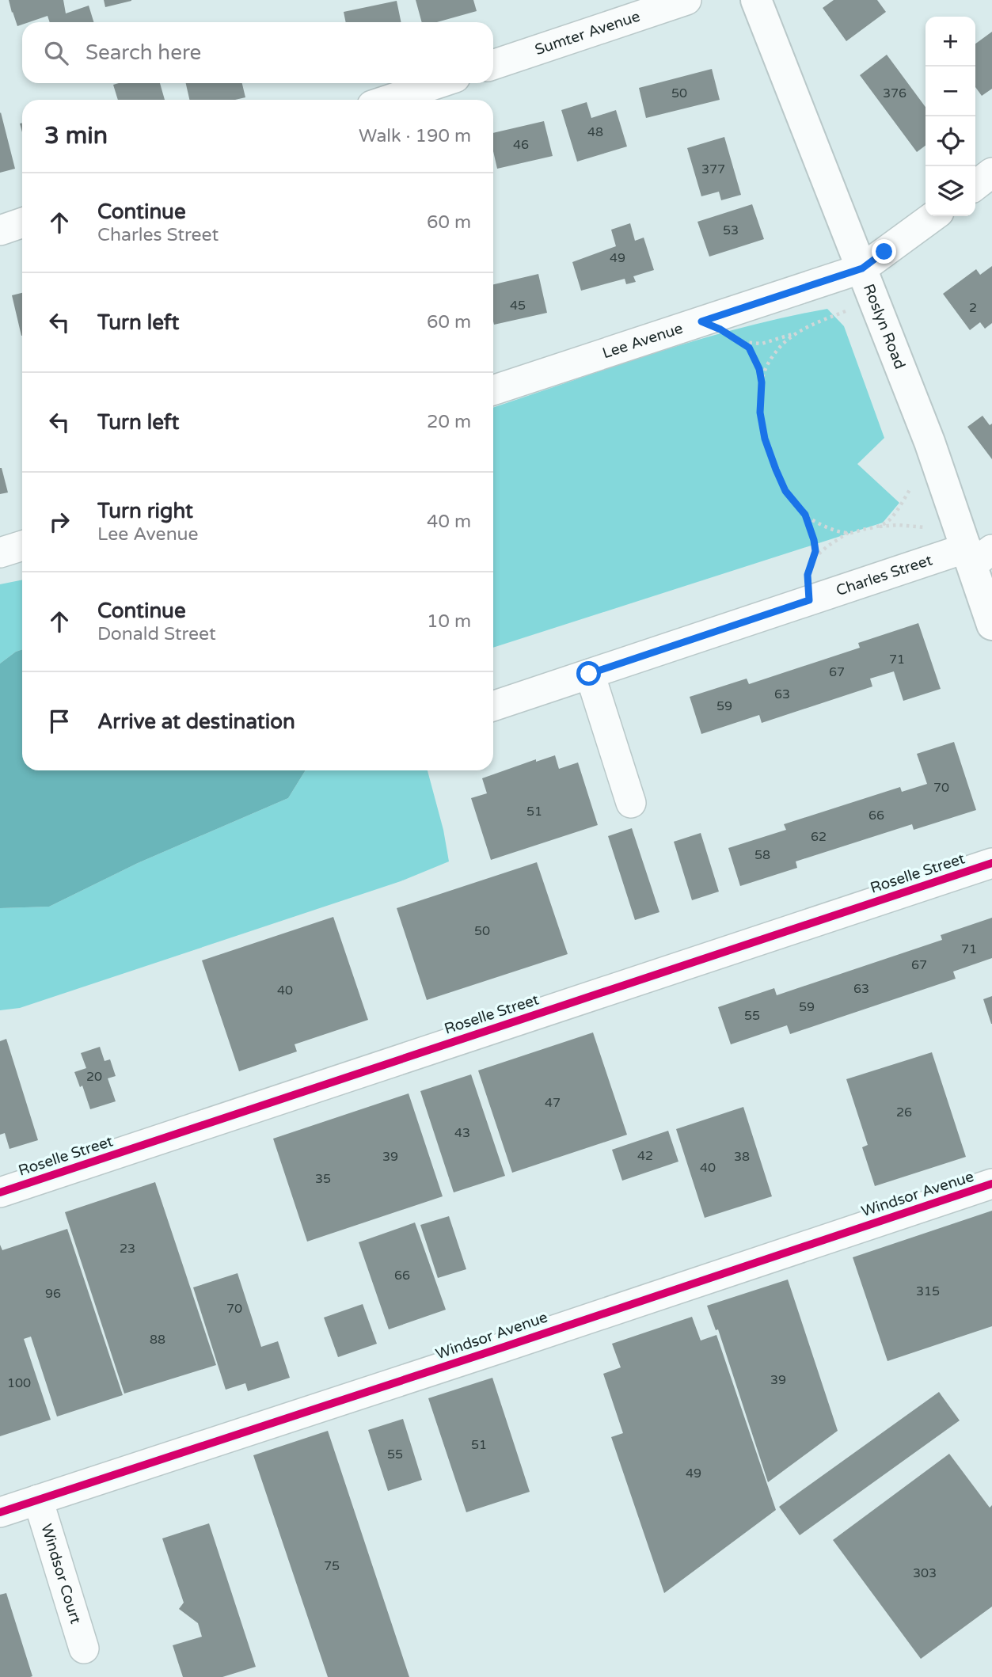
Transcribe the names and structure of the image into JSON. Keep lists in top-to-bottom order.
{
  "streets": {
    "main road": ["Roslyn Road"],
    "street": [
      "Sumter Avenue",
      "Lee Avenue",
      "Charles Street",
      "Roselle Street",
      "Windsor Avenue",
      "Windsor Court"
    ]
  },
  "crossings": [
    ["Roslyn Road", "Lee Avenue"],
    ["Roslyn Road", "Charles Street"],
    ["Windsor Avenue", "Windsor Court"]
  ],
  "house_numbers": [
    "50",
    "376",
    "48",
    "46",
    "377",
    "53",
    "49",
    "45",
    "2",
    "71",
    "67",
    "63",
    "59",
    "70",
    "51",
    "66",
    "62",
    "58",
    "50",
    "71",
    "67",
    "63",
    "40",
    "59",
    "55",
    "20",
    "47",
    "26",
    "43",
    "42",
    "39",
    "38",
    "40",
    "35",
    "23",
    "66",
    "315",
    "96",
    "70",
    "88",
    "39",
    "100",
    "51",
    "55",
    "49",
    "75",
    "303"
  ],
  "page": {
    "map_buttons": ["+", "−"],
    "search": "Search here",
    "heading": ["3 min", "Walk · 190 m"],
    "list": [
      ["Continue", "Charles Street", "60 m"],
      ["Turn left", "60 m"],
      ["Turn left", "20 m"],
      ["Turn right", "Lee Avenue", "40 m"],
      ["Continue", "Donald Street", "10 m"],
      "Arrive at destination"
    ]
  }
}
